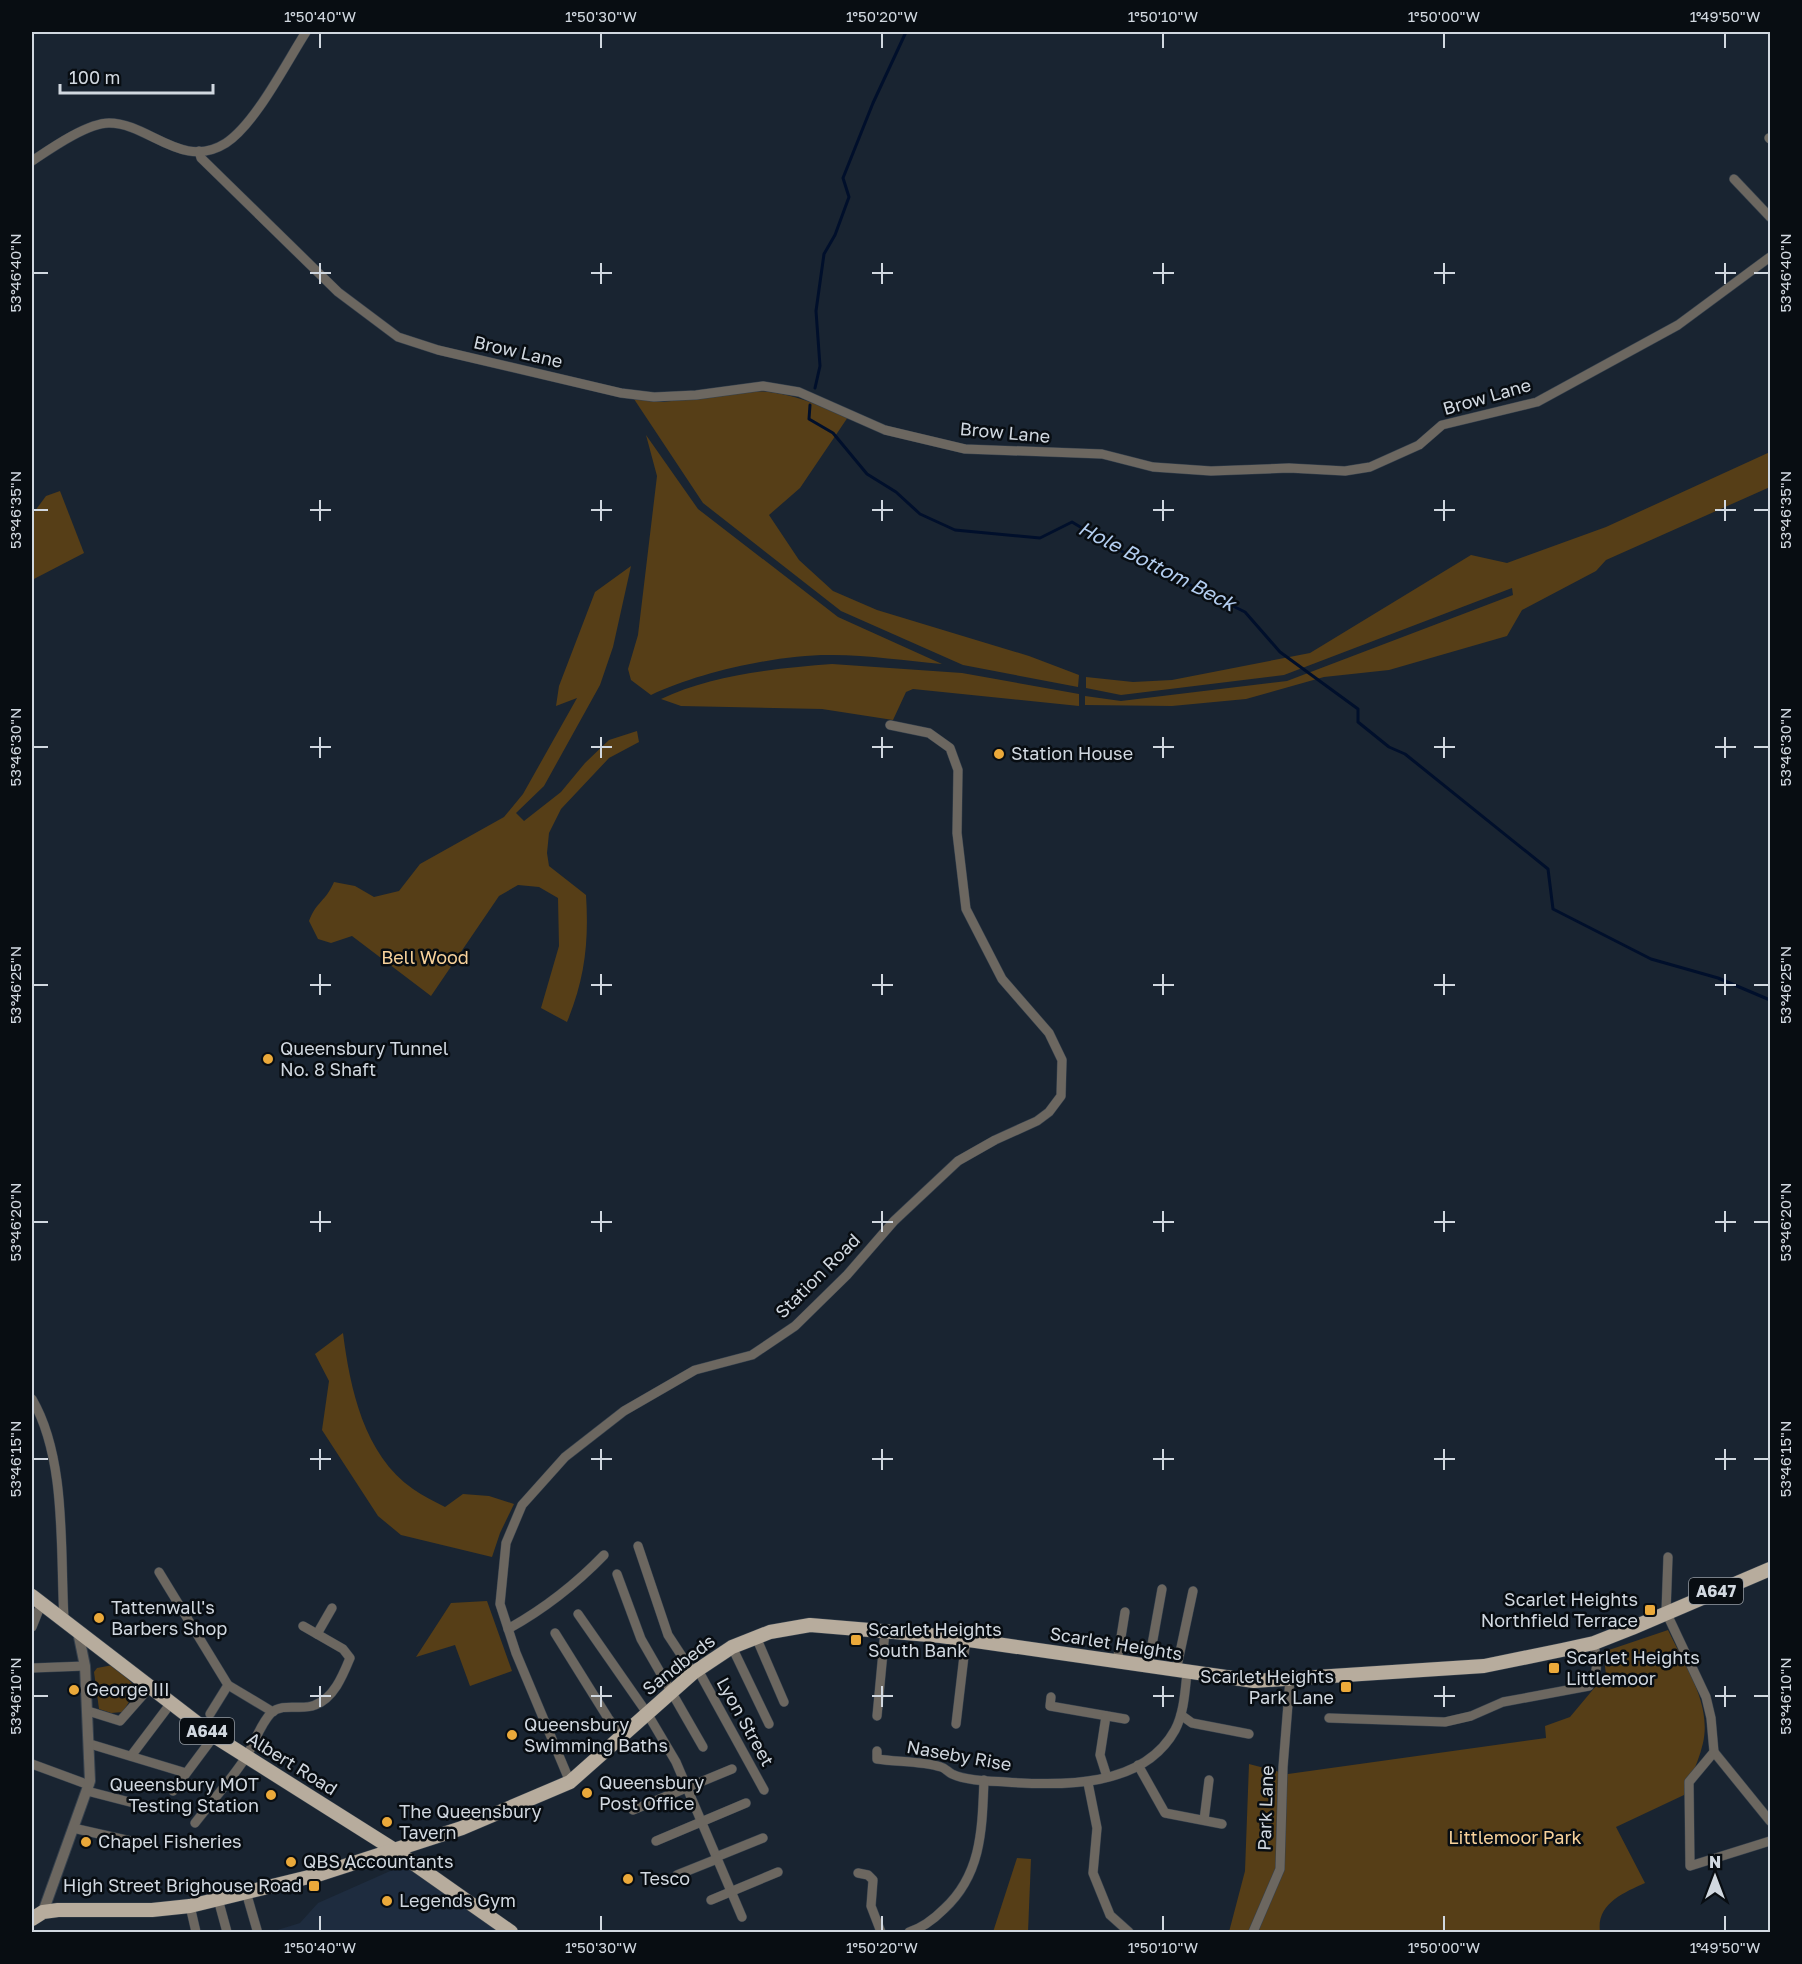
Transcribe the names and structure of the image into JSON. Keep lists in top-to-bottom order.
{
  "streets": {
    "main road": [
      "A647",
      "Scarlet Heights",
      "Sandbeds",
      "A644",
      "Albert Road"
    ],
    "street": [
      "Brow Lane",
      "Station Road",
      "Lyon Street",
      "Naseby Rise",
      "Park Lane"
    ]
  },
  "crossings": [
    ["Station Road", "Sandbeds"],
    ["A647", "Scarlet Heights"],
    ["A647", "Sandbeds"],
    ["A647", "A644"],
    ["A647", "Albert Road"],
    ["Scarlet Heights", "Sandbeds"],
    ["Scarlet Heights", "Naseby Rise"],
    ["Scarlet Heights", "Park Lane"],
    ["Sandbeds", "Lyon Street"],
    ["Sandbeds", "A644"],
    ["Sandbeds", "Albert Road"],
    ["A644", "Albert Road"]
  ],
  "water": ["Hole Bottom Beck"],
  "parks": ["Bell Wood", "Littlemoor Park"],
  "places": {
    "other": [
      "Station House",
      "Queensbury Tunnel No. 8 Shaft",
      "Tattenwall's Barbers Shop",
      "George III",
      "Queensbury Swimming Baths",
      "Queensbury Post Office",
      "Queensbury MOT Testing Station",
      "The Queensbury Tavern",
      "Chapel Fisheries",
      "QBS Accountants",
      "Tesco",
      "Legends Gym"
    ],
    "transit": [
      "Scarlet Heights Northfield Terrace",
      "Scarlet Heights South Bank",
      "Scarlet Heights Littlemoor",
      "Scarlet Heights Park Lane",
      "High Street Brighouse Road"
    ]
  },
  "scale_bar": "100 m",
  "north": "top",
  "coordinates": [
    "1°50'40\"W",
    "1°50'30\"W",
    "1°50'20\"W",
    "1°50'10\"W",
    "1°50'00\"W",
    "1°49'50\"W",
    "53°46'40\"N",
    "53°46'35\"N",
    "53°46'30\"N",
    "53°46'25\"N",
    "53°46'20\"N",
    "53°46'15\"N",
    "53°46'10\"N"
  ]
}
